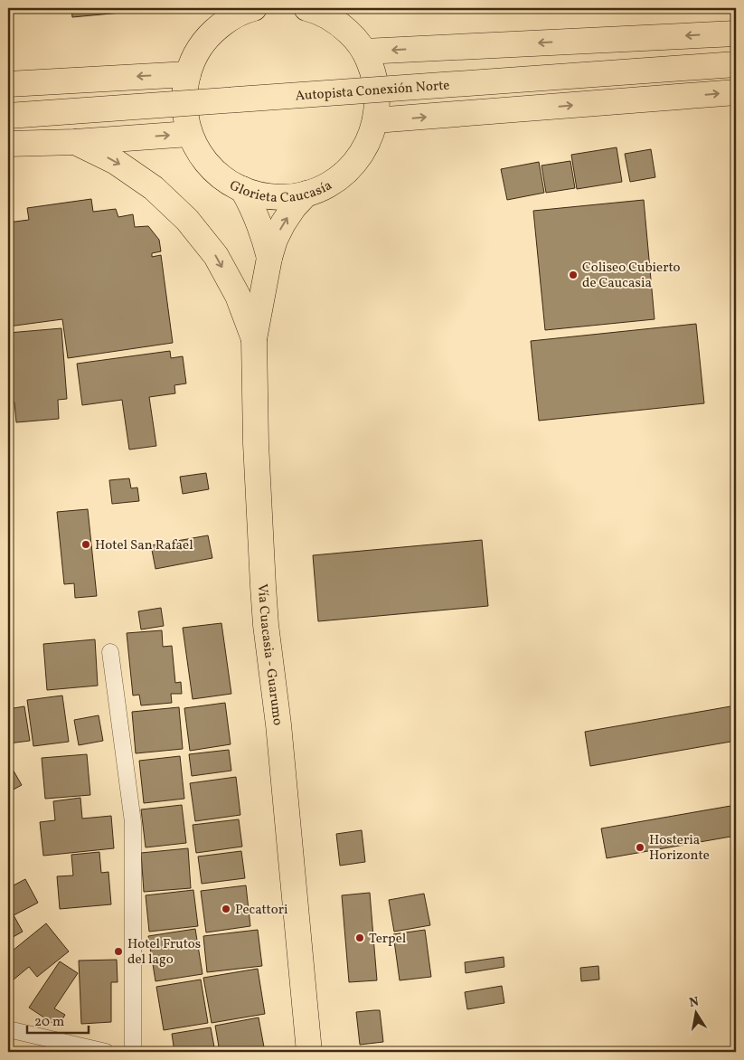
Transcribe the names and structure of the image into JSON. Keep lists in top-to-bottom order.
{
  "streets": {
    "main road": ["Autopista Conexión Norte", "Glorieta Caucasía", "Vía Cuacasia - Guarumo"]
  },
  "crossings": [
    ["Glorieta Caucasía", "Vía Cuacasia - Guarumo"]
  ],
  "places": [
    "Coliseo Cubierto de Caucasia",
    "Hotel San Rafael",
    "Hosteria Horizonte",
    "Pecattori",
    "Terpel",
    "Hotel Frutos del lago"
  ],
  "scale_bar": "20 m",
  "north": "top"
}
